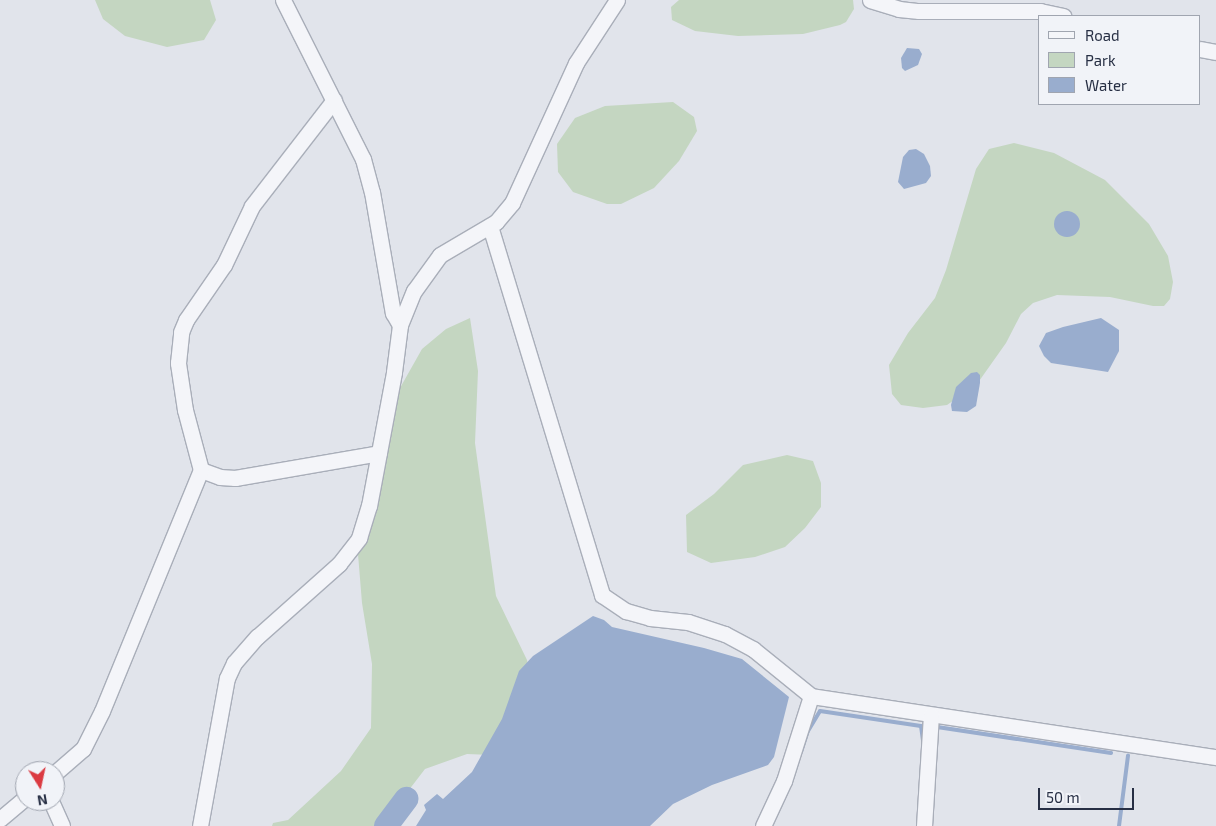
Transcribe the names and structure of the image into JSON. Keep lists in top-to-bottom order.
{
  "legend": ["Road", "Park", "Water"],
  "scale_bar": "50 m",
  "north": "bottom"
}
